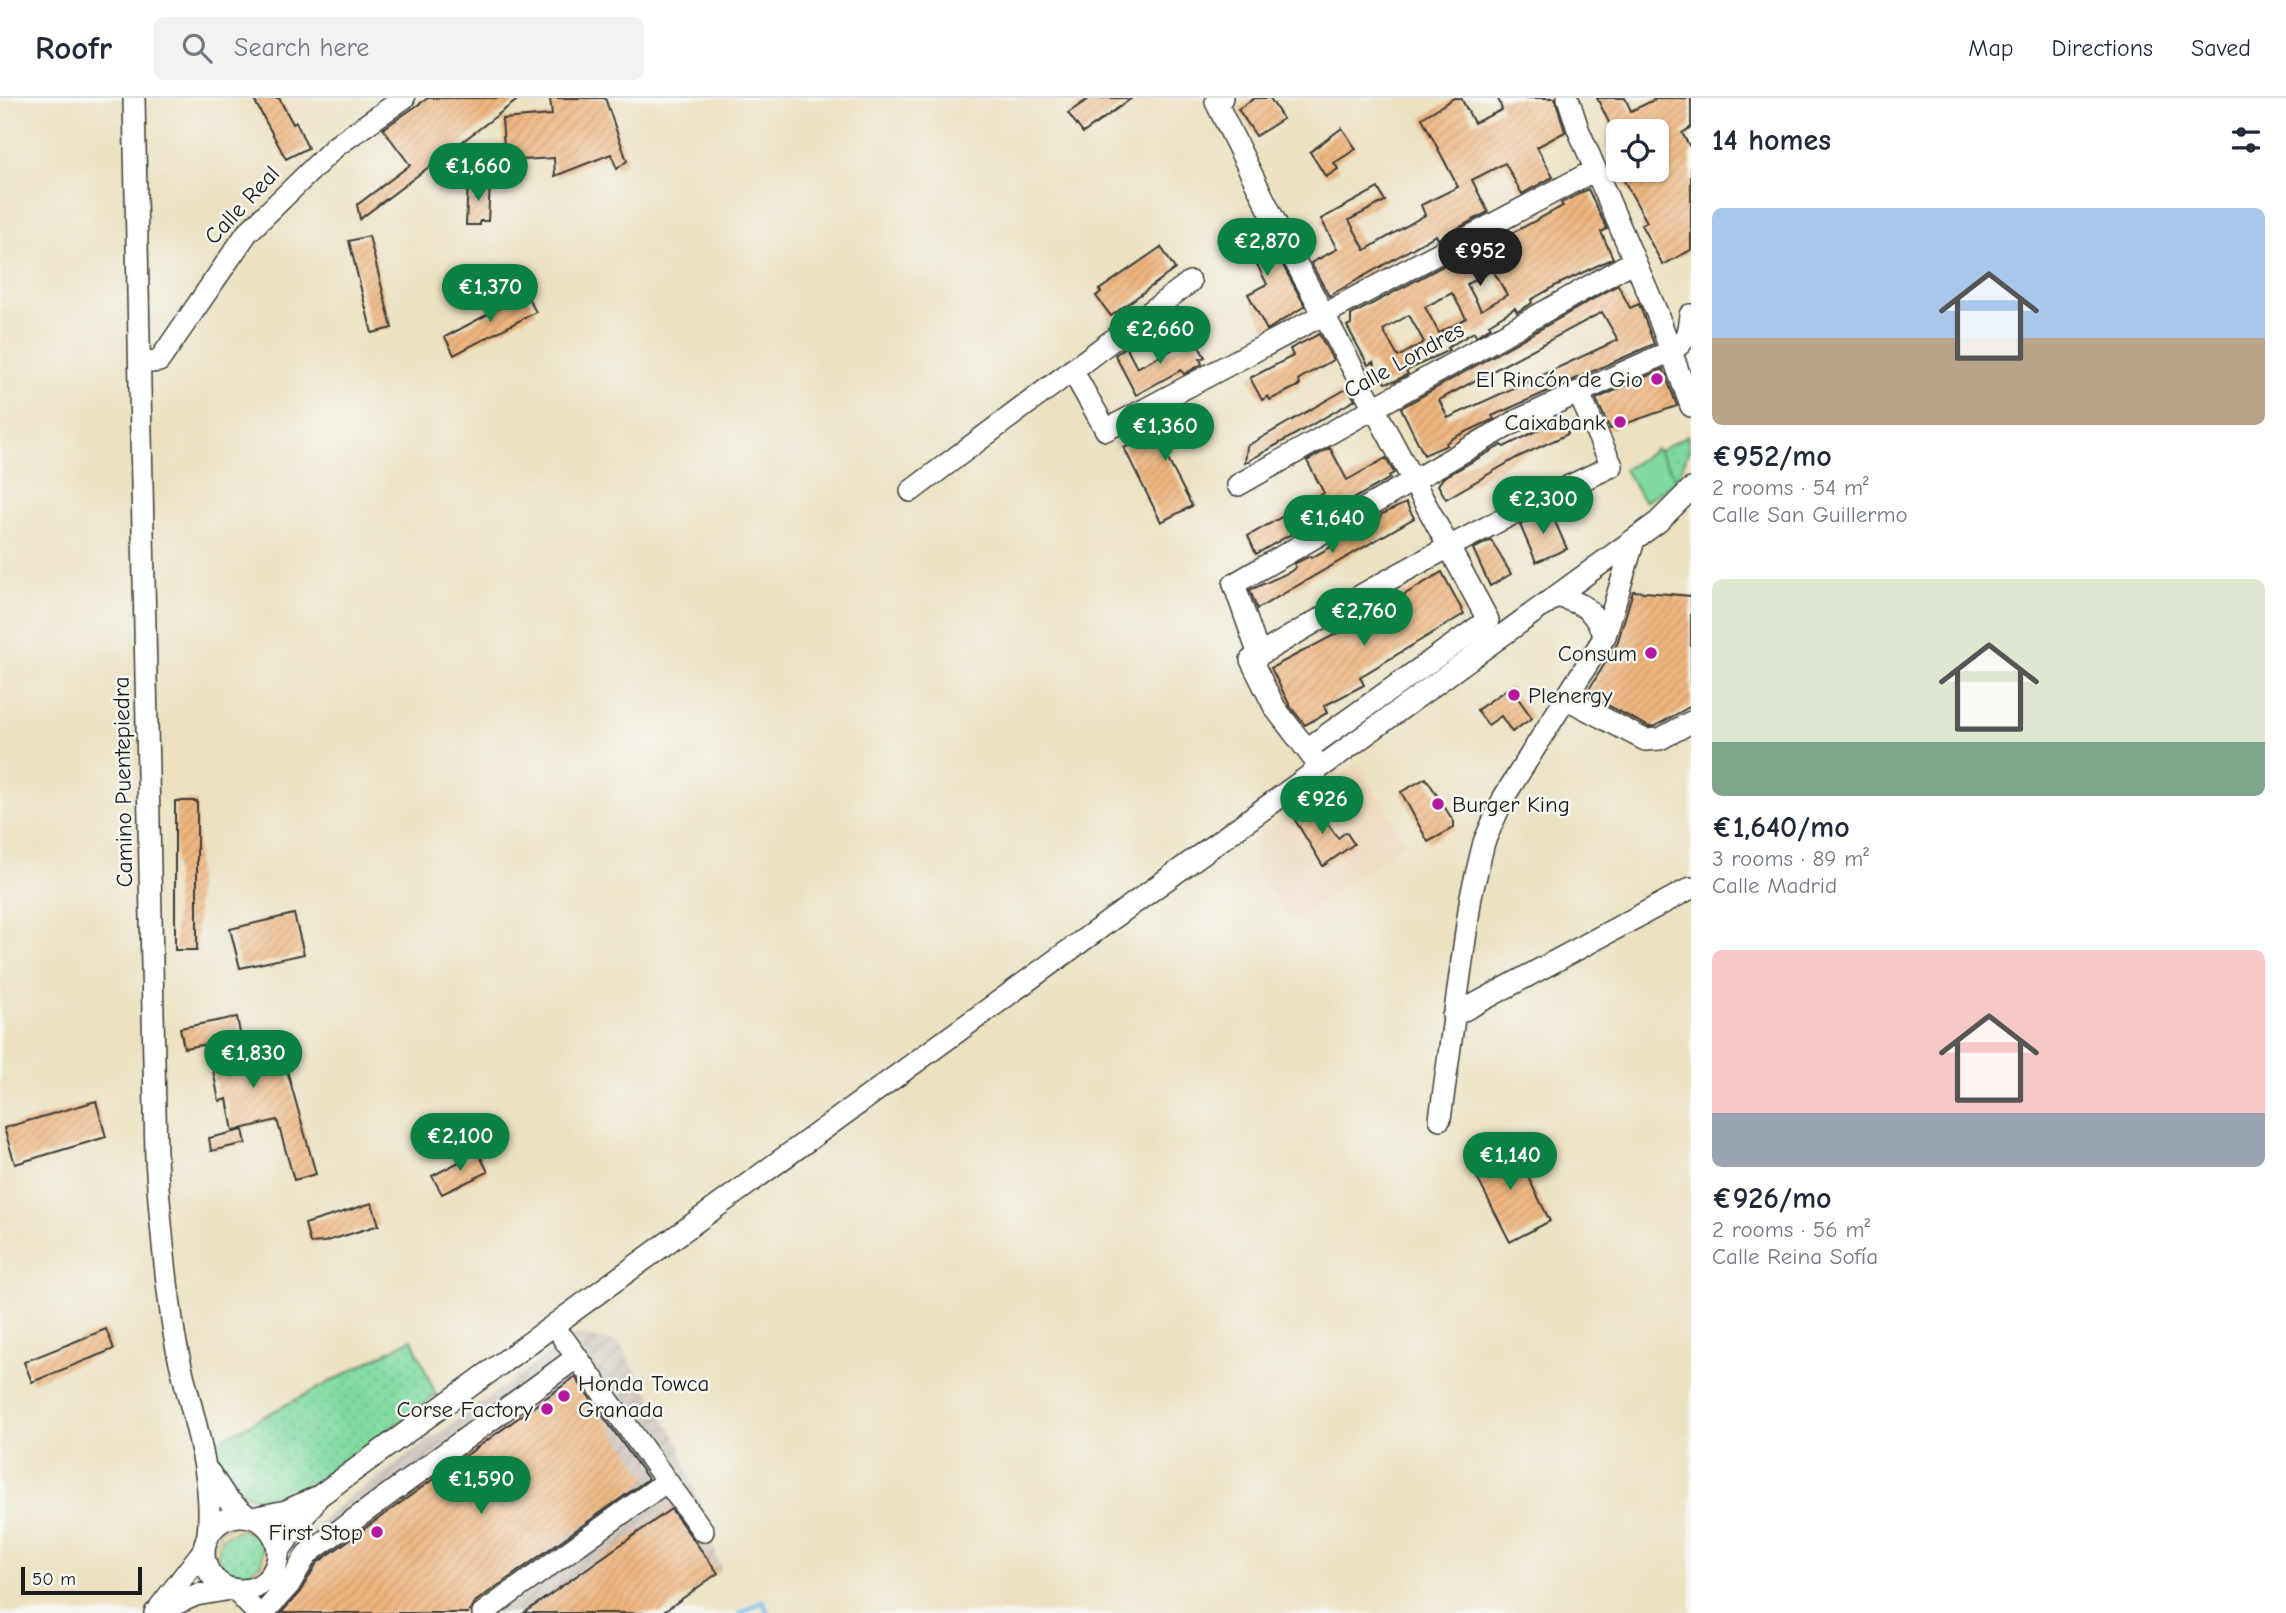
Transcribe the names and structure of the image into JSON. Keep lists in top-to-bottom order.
{
  "streets": {
    "street": ["Calle Real", "Calle Londres", "Camino Puentepiedra"]
  },
  "crossings": [
    ["Calle Real", "Camino Puentepiedra"]
  ],
  "places": [
    "El Rincón de Gio",
    "Caixabank",
    "Consum",
    "Plenergy",
    "Burger King",
    "Honda Towca Granada",
    "Corse Factory",
    "First Stop"
  ],
  "scale_bar": "50 m",
  "page": {
    "header": "Roofr",
    "search": "Search here",
    "nav": ["Map", "Directions", "Saved"],
    "heading": "14 homes",
    "price": [
      "€1,660",
      "€2,870",
      "€952",
      "€1,370",
      "€2,660",
      "€1,360",
      "€2,300",
      "€1,640",
      "€2,760",
      "€926",
      "€1,830",
      "€2,100",
      "€1,140",
      "€1,590"
    ],
    "list": [
      {
        "name": "€952/mo",
        "note": "2 rooms · 54 m² · Calle San Guillermo"
      },
      {
        "name": "€1,640/mo",
        "note": "3 rooms · 89 m² · Calle Madrid"
      },
      {
        "name": "€926/mo",
        "note": "2 rooms · 56 m² · Calle Reina Sofía"
      }
    ],
    "scale": "50 m"
  }
}
